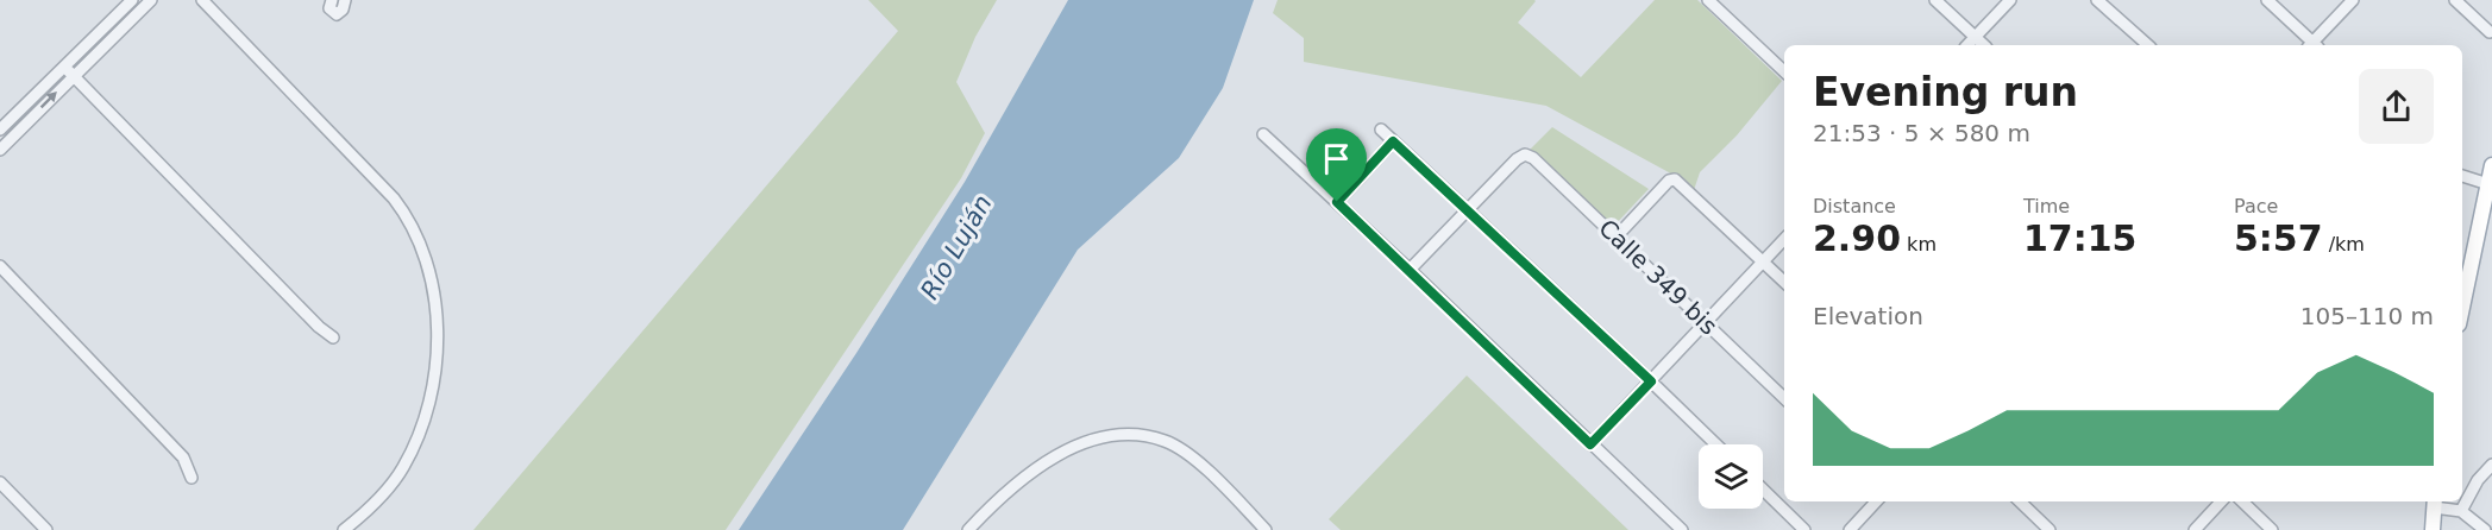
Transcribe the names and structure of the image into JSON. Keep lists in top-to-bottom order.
{
  "streets": {
    "street": ["Calle 349 bis"]
  },
  "water": ["Río Luján"],
  "page": {
    "heading": ["Evening run", "21:53 · 5 × 580 m"],
    "stats": [
      ["Distance", "2.90 km"],
      ["Time", "17:15"],
      ["Pace", "5:57 /km"]
    ],
    "chart": ["Elevation", "105–110 m"]
  }
}
